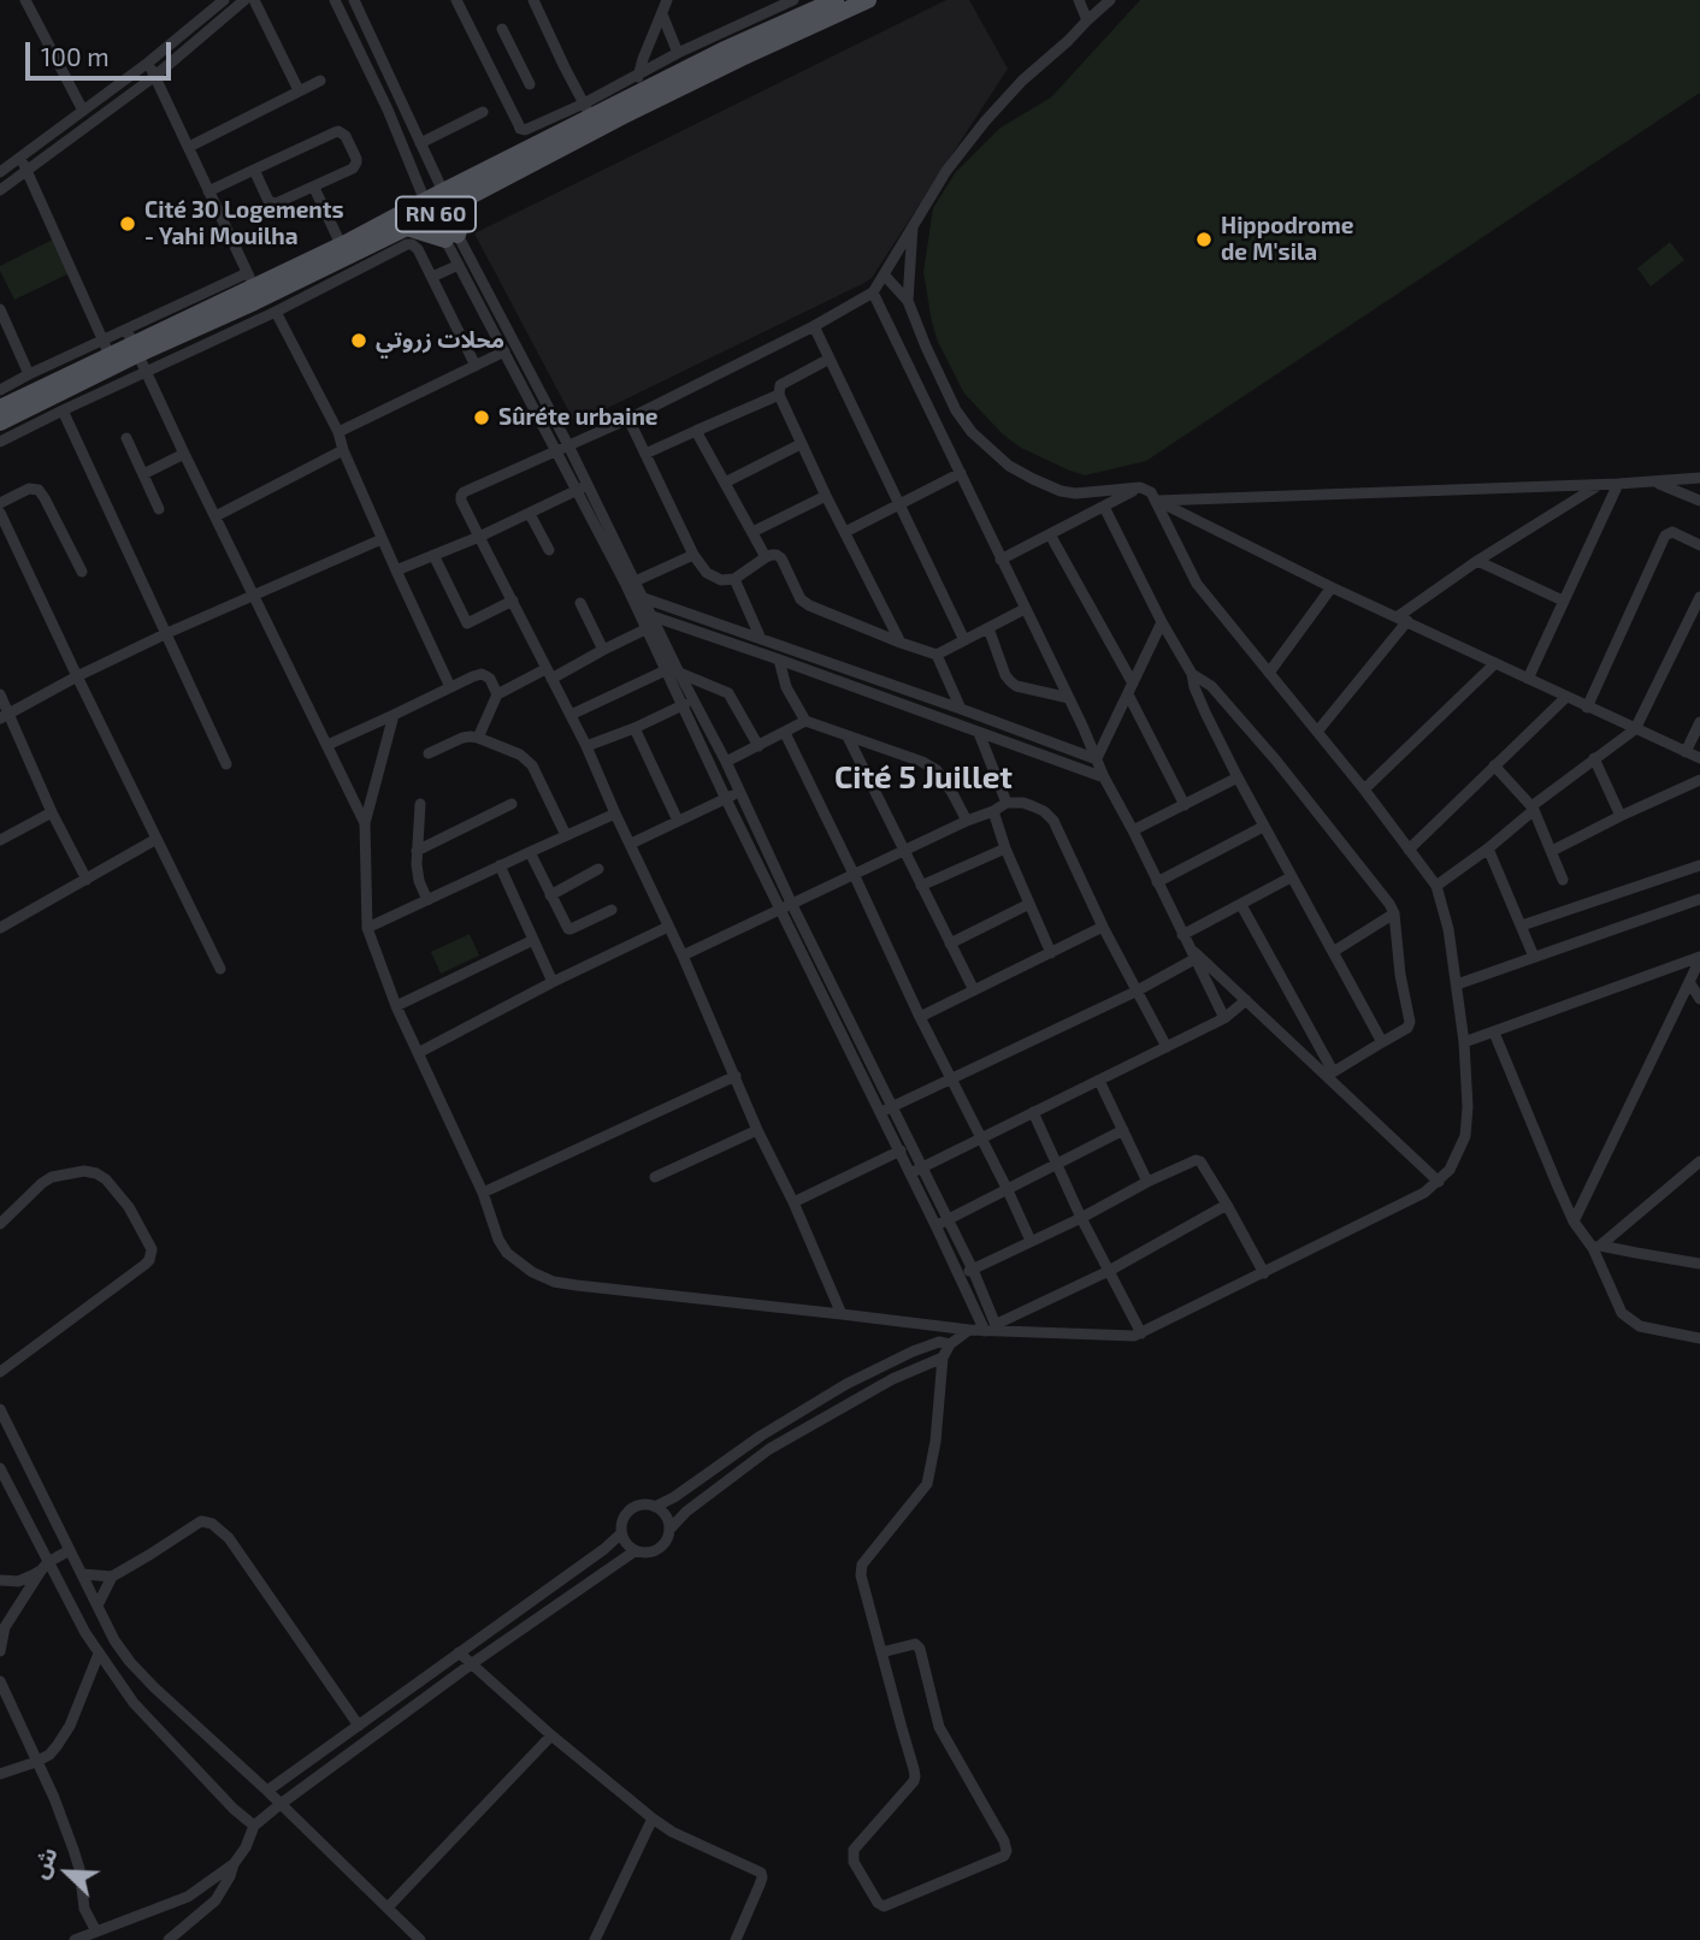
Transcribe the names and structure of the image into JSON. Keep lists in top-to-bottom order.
{
  "streets": {
    "main road": ["RN 60"]
  },
  "districts": ["Cité 5 Juillet"],
  "places": [
    "Cité 30 Logements - Yahi Mouilha",
    "Hippodrome de M'sila",
    "محلات زروتي",
    "Sûréte urbaine"
  ],
  "scale_bar": "100 m",
  "north": "top left"
}
